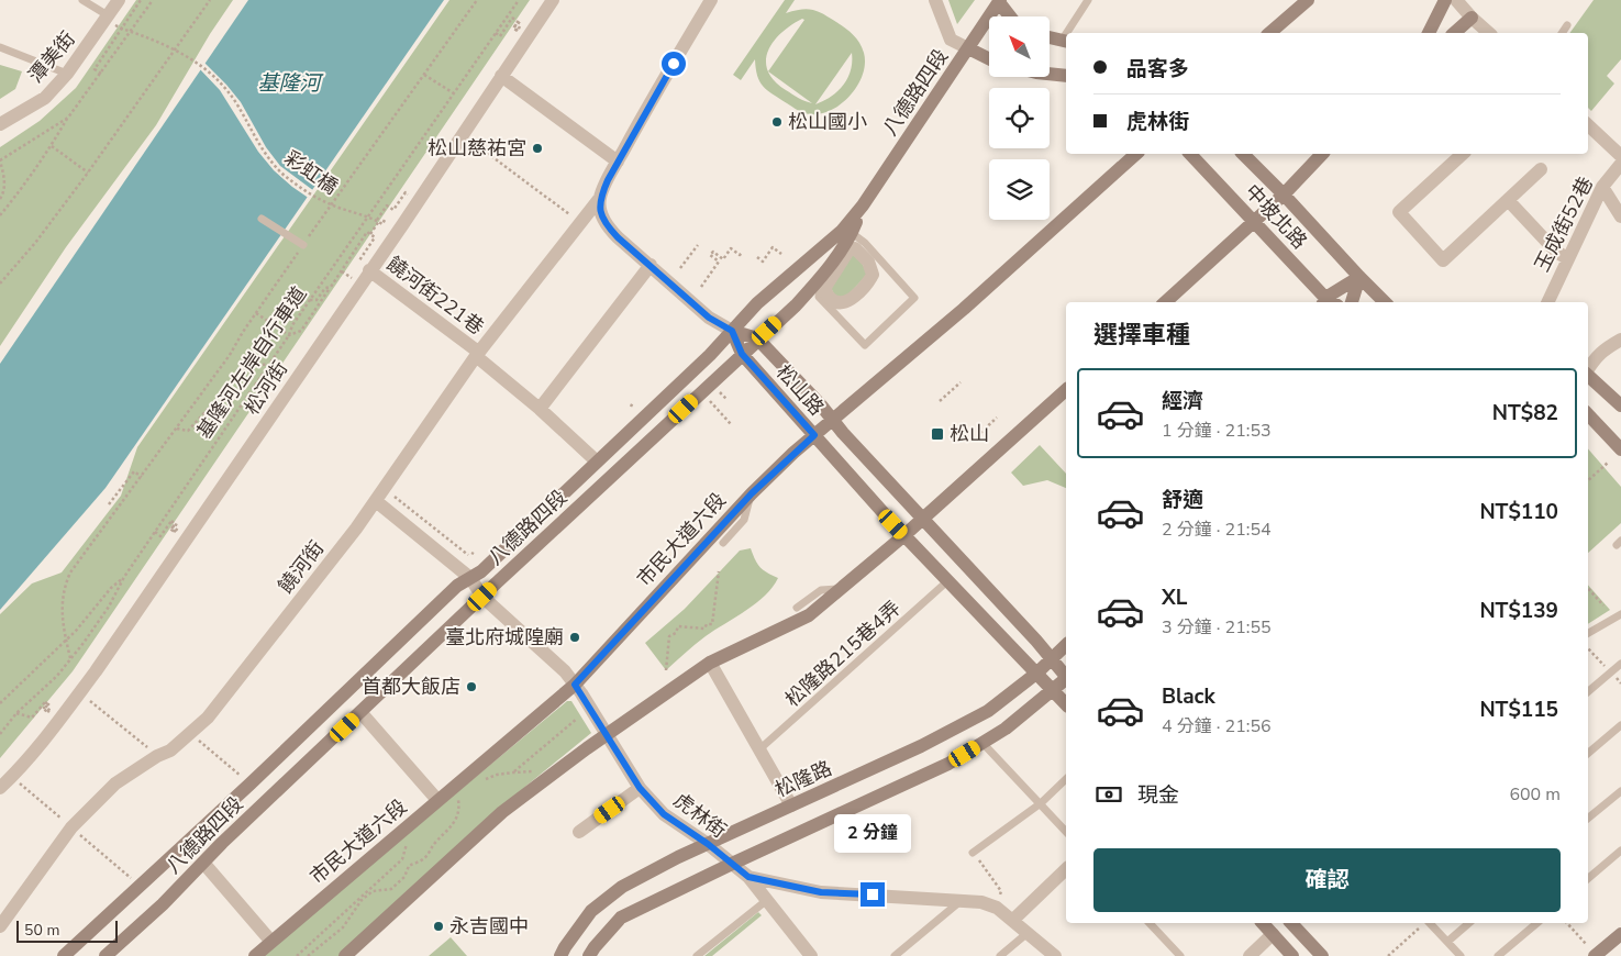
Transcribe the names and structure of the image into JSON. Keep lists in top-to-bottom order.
{
  "streets": {
    "street": [
      "潭美街",
      "八德路四段",
      "中坡北路",
      "玉成街52巷",
      "饒河街221巷",
      "松河街",
      "松山路",
      "市民大道六段",
      "饒河街",
      "松隆路",
      "虎林街"
    ],
    "lane": ["松隆路215巷4弄"],
    "path": ["彩虹橋", "基隆河左岸自行車道"]
  },
  "crossings": [
    ["潭美街", "彩虹橋"],
    ["八德路四段", "饒河街221巷"],
    ["八德路四段", "松山路"],
    ["八德路四段", "虎林街"],
    ["饒河街221巷", "松河街"],
    ["饒河街221巷", "饒河街"],
    ["松山路", "市民大道六段"],
    ["松山路", "松隆路215巷4弄"],
    ["松山路", "松隆路"],
    ["市民大道六段", "虎林街"],
    ["饒河街", "虎林街"],
    ["松隆路", "虎林街"]
  ],
  "water": ["基隆河"],
  "places": {
    "other": [
      "松山國小",
      "松山慈祐宮",
      "臺北府城隍廟",
      "首都大飯店",
      "永吉國中"
    ],
    "transit": ["松山"]
  },
  "scale_bar": "50 m",
  "north": "top left",
  "page": {
    "banner": ["品客多", "虎林街"],
    "heading": "選擇車種",
    "list": [
      {
        "name": "經濟",
        "note": "1 分鐘 · 21:53",
        "value": "NT$82"
      },
      {
        "name": "舒適",
        "note": "2 分鐘 · 21:54",
        "value": "NT$110"
      },
      {
        "name": "XL",
        "note": "3 分鐘 · 21:55",
        "value": "NT$139"
      },
      {
        "name": "Black",
        "note": "4 分鐘 · 21:56",
        "value": "NT$115"
      }
    ],
    "pay": ["現金", "600 m"],
    "bubble": "2 分鐘",
    "buttons": "確認",
    "scale": "50 m"
  }
}
